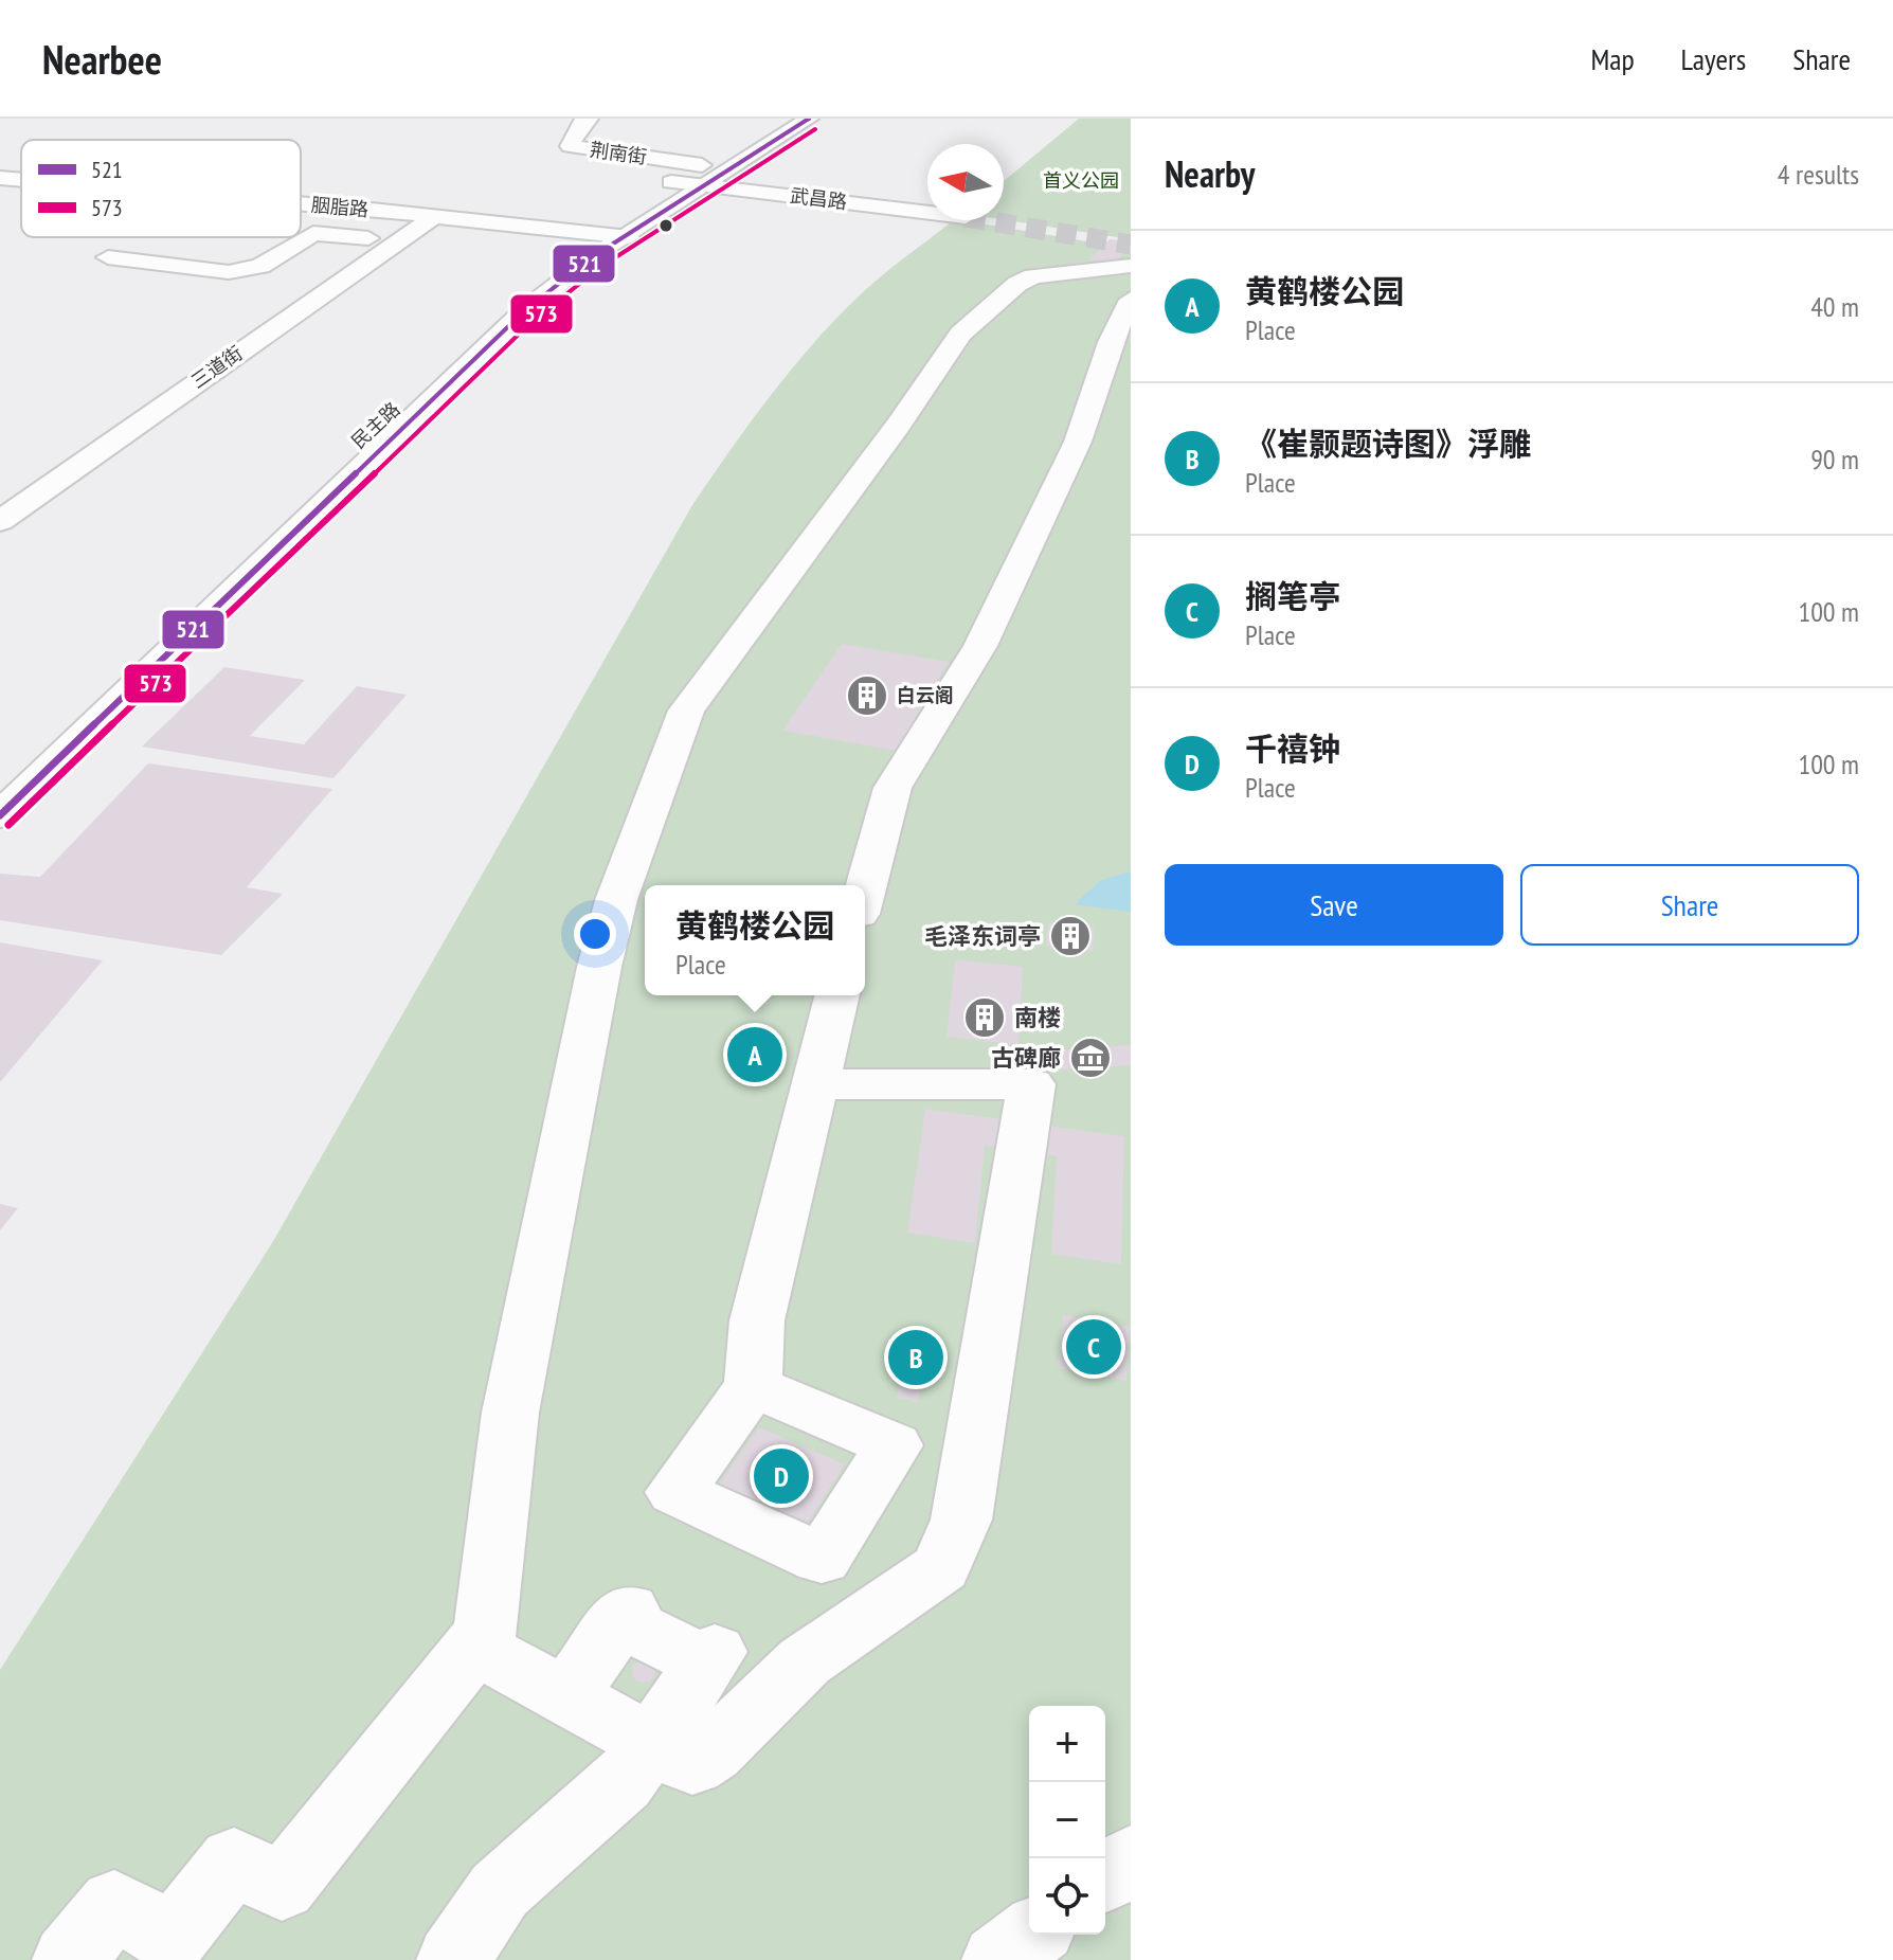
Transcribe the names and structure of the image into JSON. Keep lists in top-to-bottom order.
{
  "streets": {
    "street": [
      "荆南街",
      "武昌路",
      "胭脂路",
      "三道街",
      "民主路"
    ]
  },
  "crossings": [
    ["荆南街", "武昌路"],
    ["荆南街", "民主路"],
    ["武昌路", "民主路"],
    ["胭脂路", "三道街"],
    ["胭脂路", "民主路"]
  ],
  "parks": ["首义公园"],
  "places": {
    "building": ["白云阁", "毛泽东词亭", "南楼"],
    "museum": ["古碑廊"]
  },
  "lines": ["transit line 521", "transit line 573"],
  "legend": ["521", "573"],
  "north": "left",
  "page": {
    "header": "Nearbee",
    "nav": ["Map", "Layers", "Share"],
    "heading": ["Nearby", "4 results"],
    "list": [
      {
        "mark": "A",
        "name": "黄鹤楼公园",
        "note": "Place",
        "value": "40 m"
      },
      {
        "mark": "B",
        "name": "《崔颢题诗图》浮雕",
        "note": "Place",
        "value": "90 m"
      },
      {
        "mark": "C",
        "name": "搁笔亭",
        "note": "Place",
        "value": "100 m"
      },
      {
        "mark": "D",
        "name": "千禧钟",
        "note": "Place",
        "value": "100 m"
      }
    ],
    "buttons": ["Save", "Share"],
    "popup": ["黄鹤楼公园", "Place"],
    "pins": [
      "A",
      "C",
      "B",
      "D"
    ],
    "map_buttons": ["+", "−"]
  }
}
